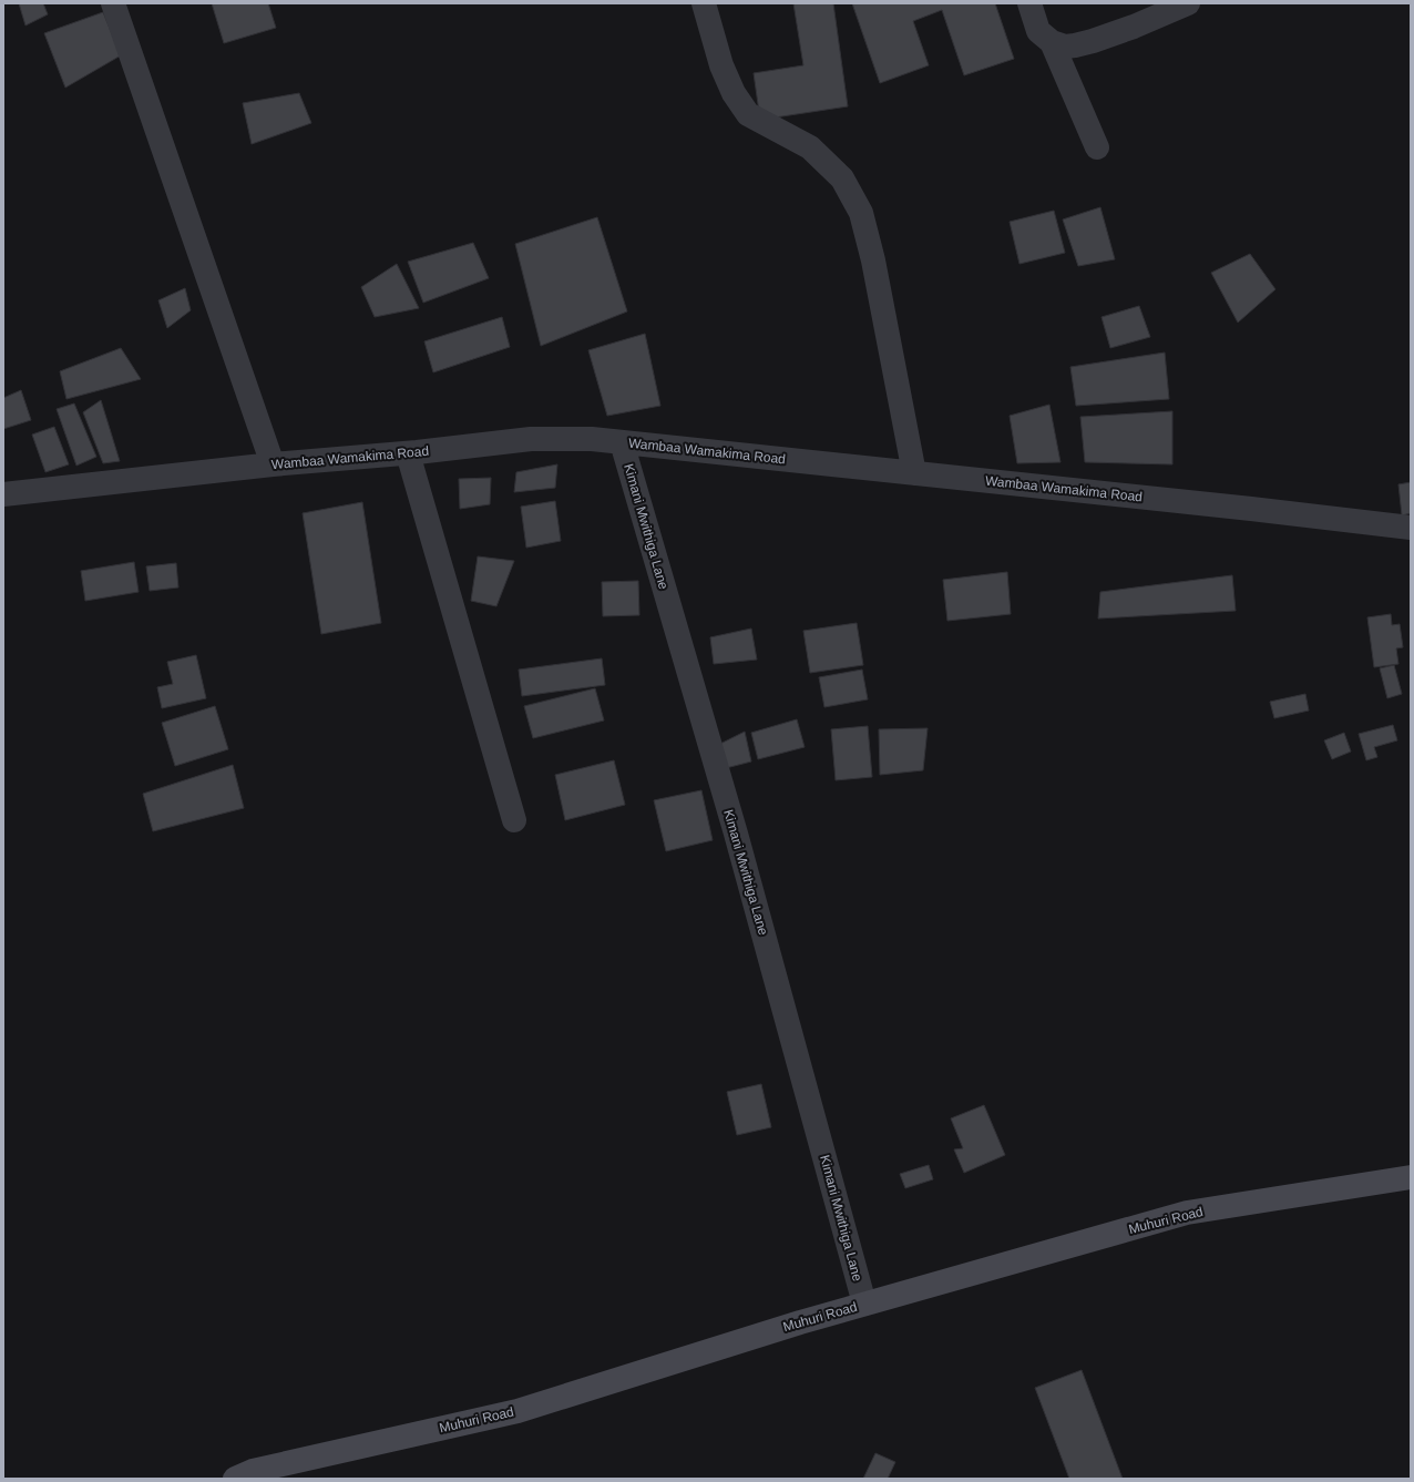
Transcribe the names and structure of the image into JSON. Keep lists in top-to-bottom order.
{
  "streets": {
    "main road": ["Muhuri Road"],
    "street": ["Wambaa Wamakima Road", "Kimani Mwithiga Lane"]
  },
  "crossings": [
    ["Wambaa Wamakima Road", "Kimani Mwithiga Lane"],
    ["Kimani Mwithiga Lane", "Muhuri Road"]
  ]
}
